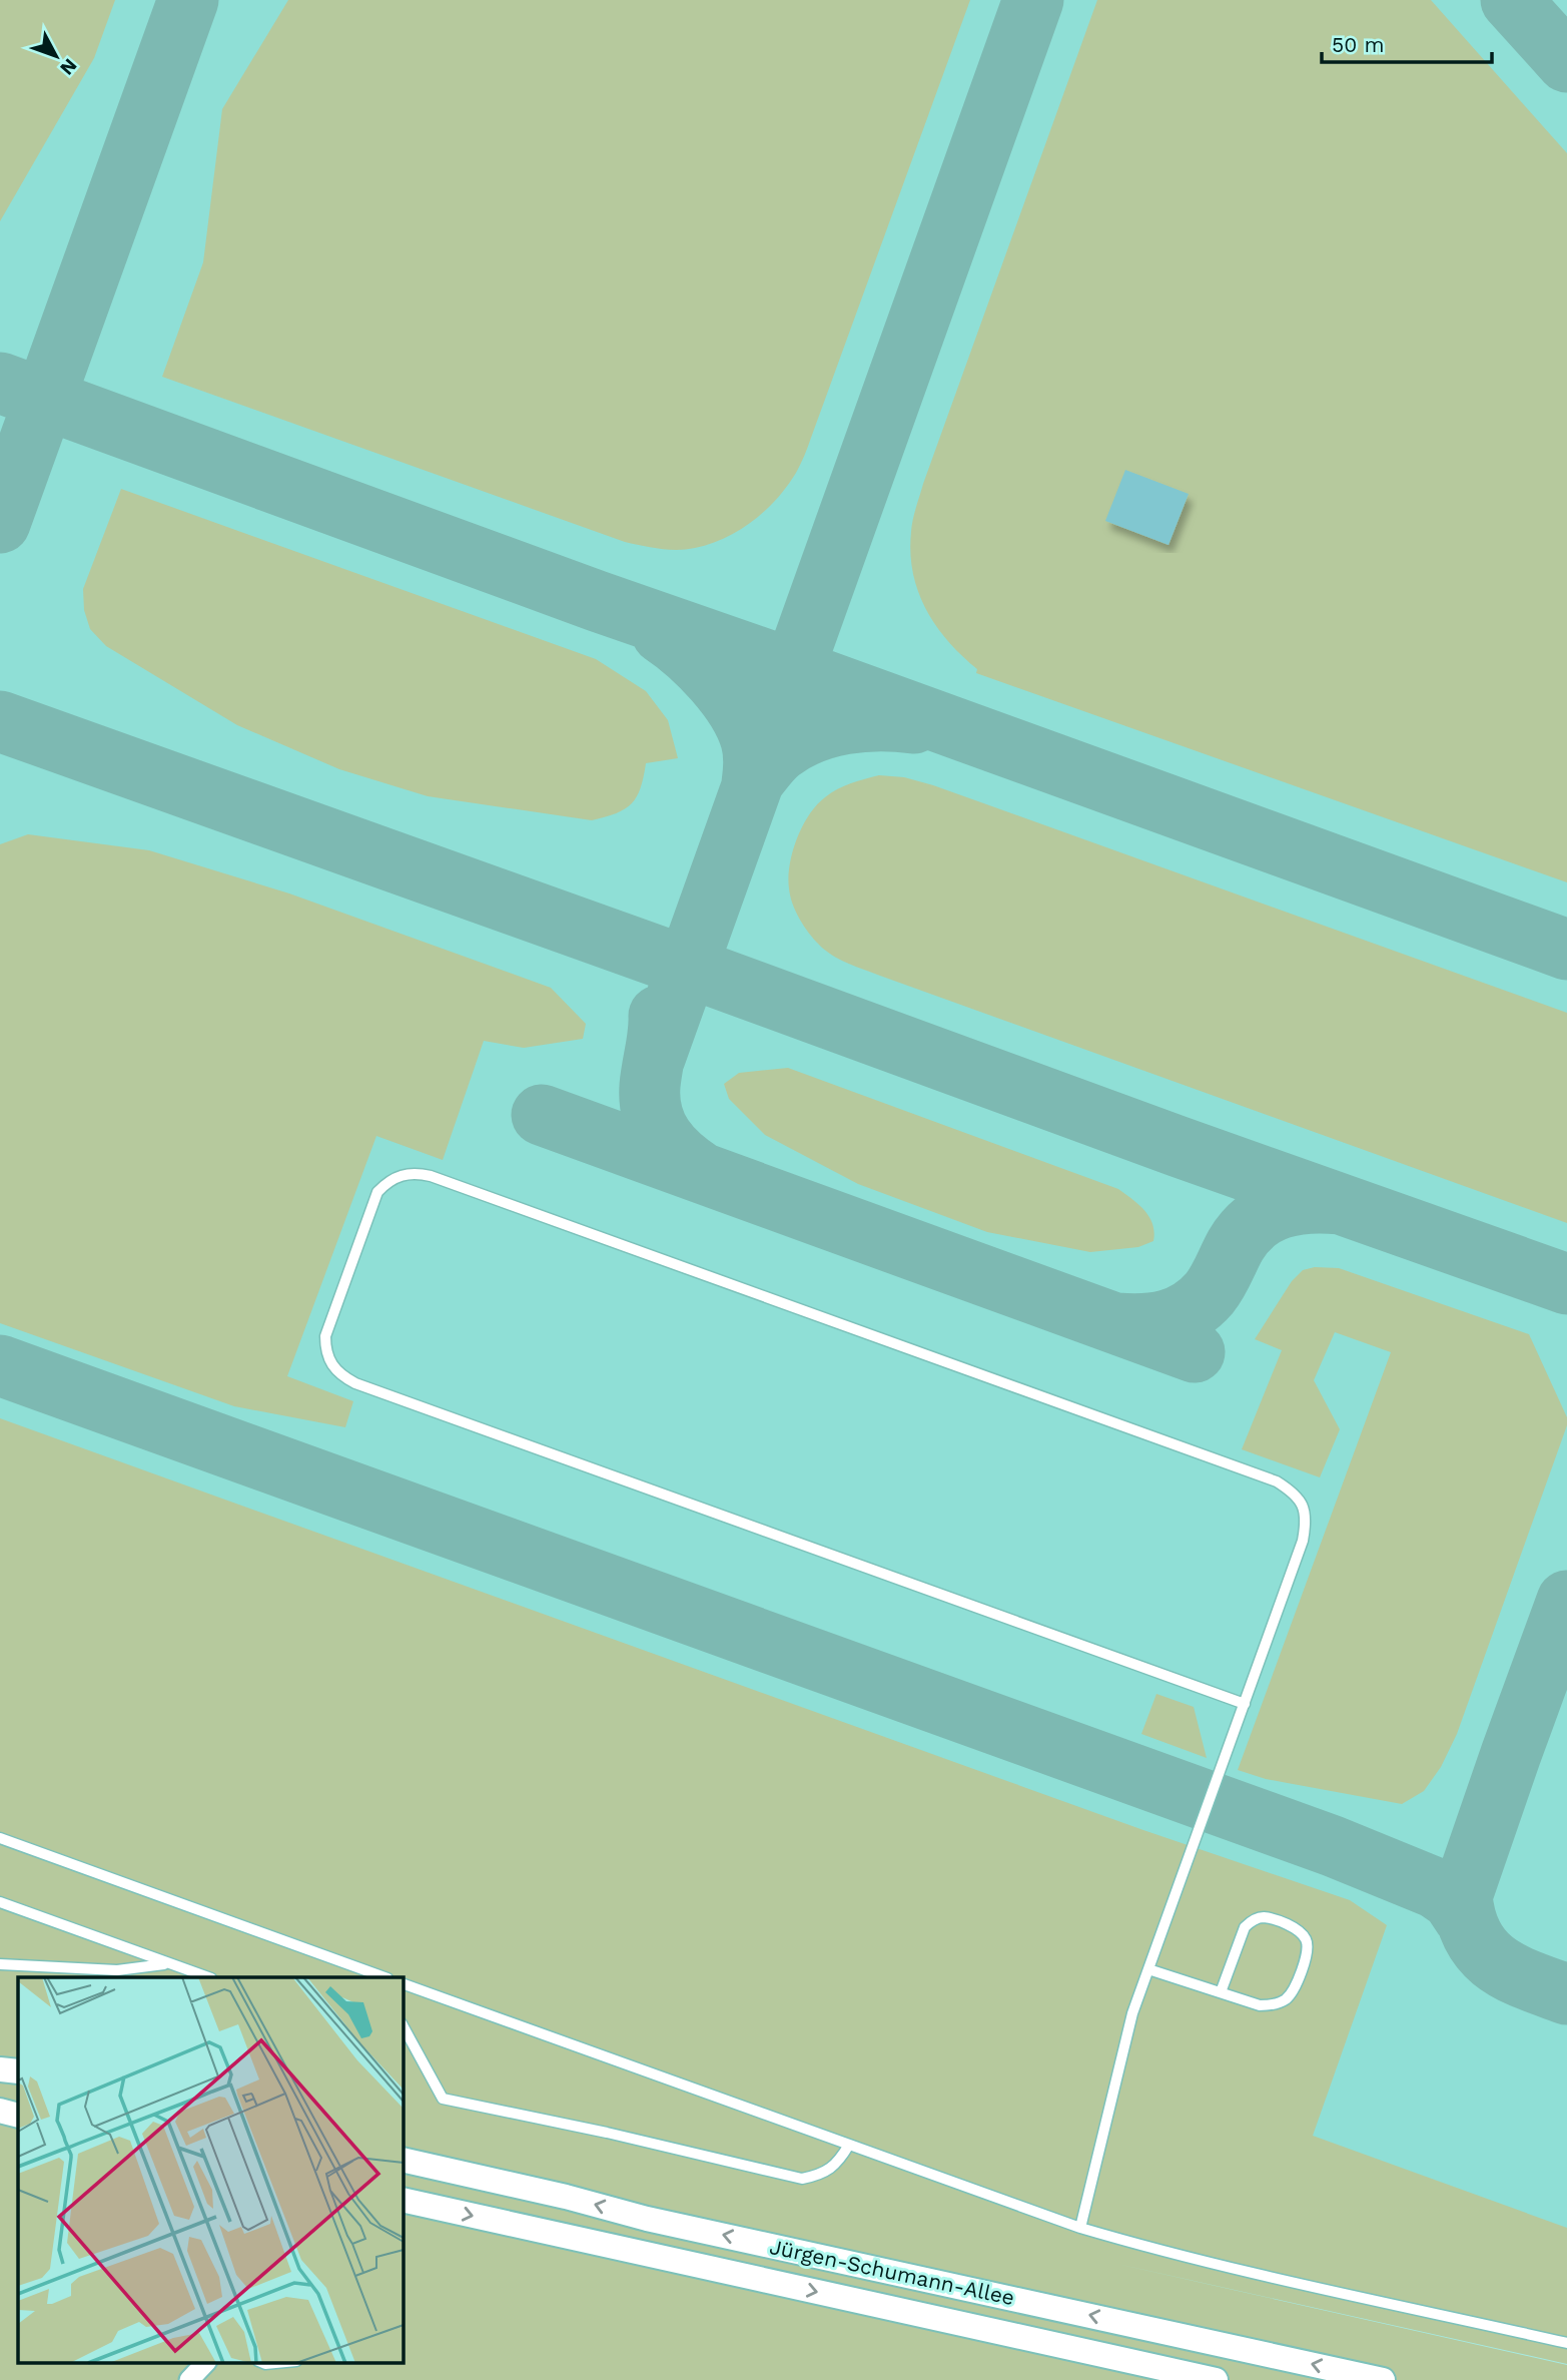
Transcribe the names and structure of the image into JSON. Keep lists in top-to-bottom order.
{
  "streets": {
    "street": ["Jürgen-Schumann-Allee"]
  },
  "scale_bar": "50 m",
  "north": "bottom right"
}
